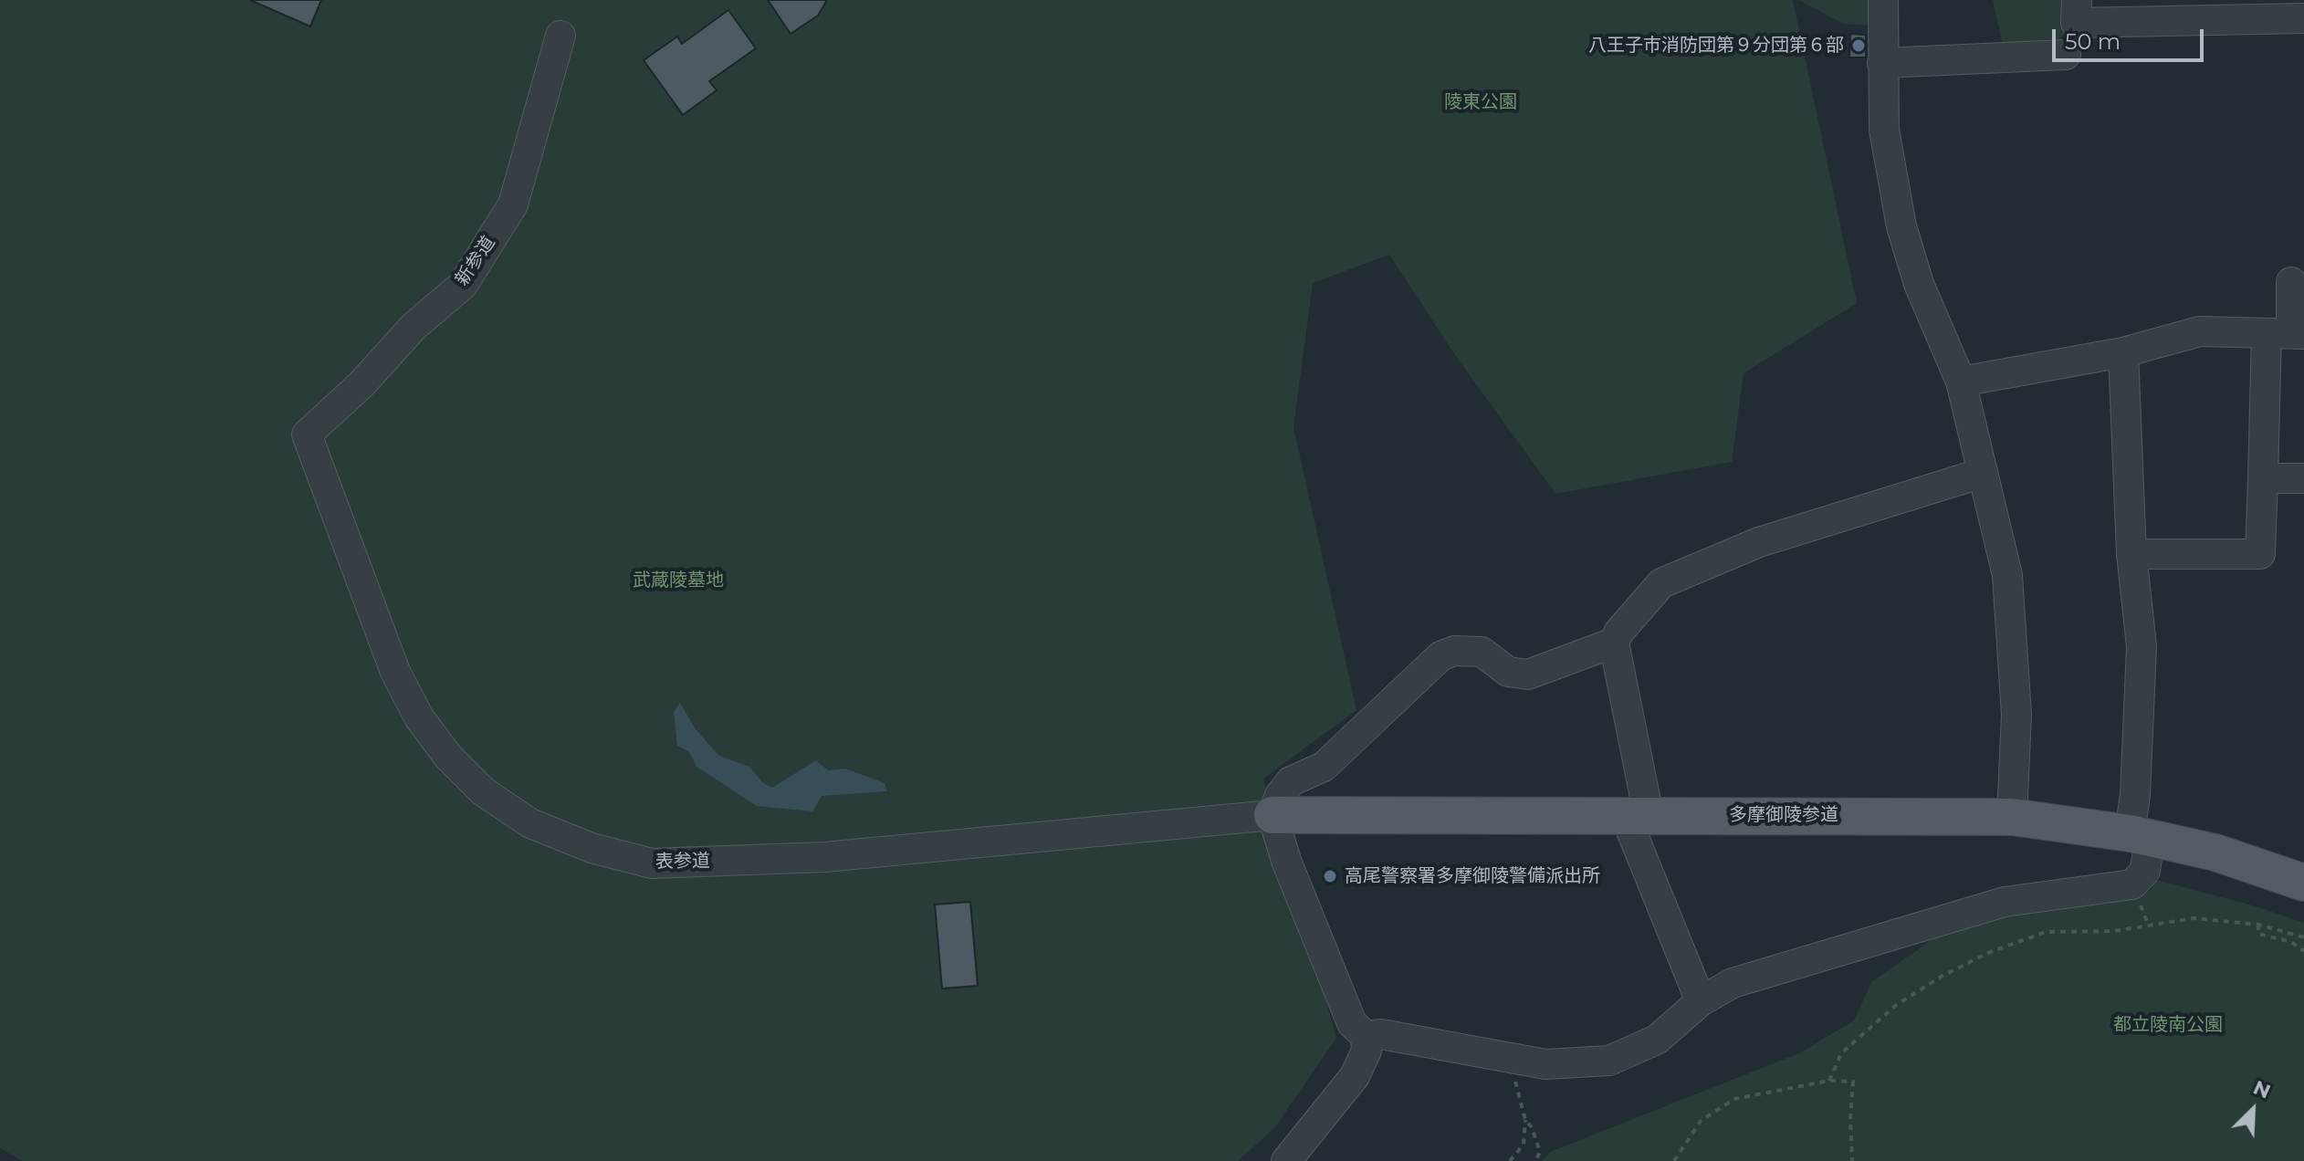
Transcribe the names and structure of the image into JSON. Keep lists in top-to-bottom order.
{
  "streets": {
    "main road": ["多摩御陵参道"],
    "street": ["新参道", "表参道"]
  },
  "crossings": [
    ["新参道", "表参道"],
    ["多摩御陵参道", "表参道"]
  ],
  "parks": ["陵東公園", "武蔵陵墓地", "都立陵南公園"],
  "places": ["八王子市消防団第９分団第６部", "高尾警察署多摩御陵警備派出所"],
  "scale_bar": "50 m",
  "north": "top right"
}
